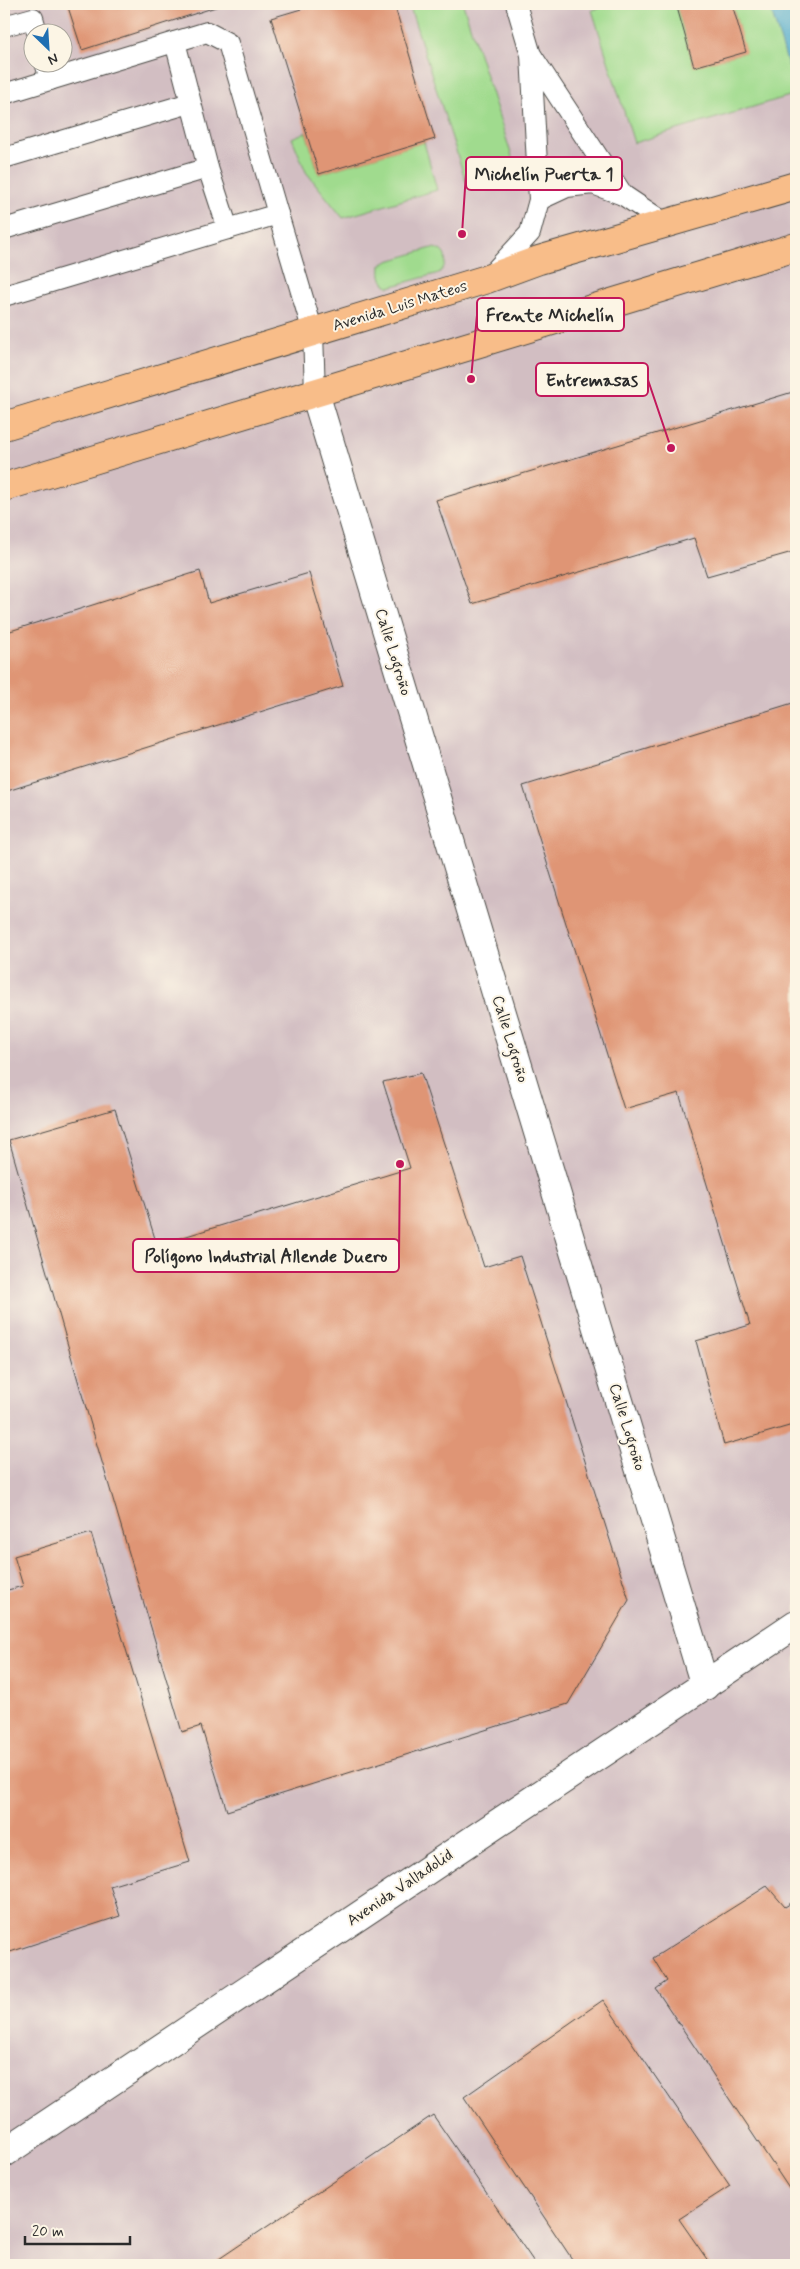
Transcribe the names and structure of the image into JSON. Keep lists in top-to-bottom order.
{
  "streets": {
    "highway": ["Avenida Luis Mateos"],
    "street": ["Calle Logroño", "Avenida Valladolid"]
  },
  "crossings": [
    ["Calle Logroño", "Avenida Valladolid"]
  ],
  "places": [
    "Michelín Puerta 1",
    "Frente Michelín",
    "Entremasas",
    "Polígono Industrial Allende Duero"
  ],
  "scale_bar": "20 m",
  "north": "bottom right"
}
